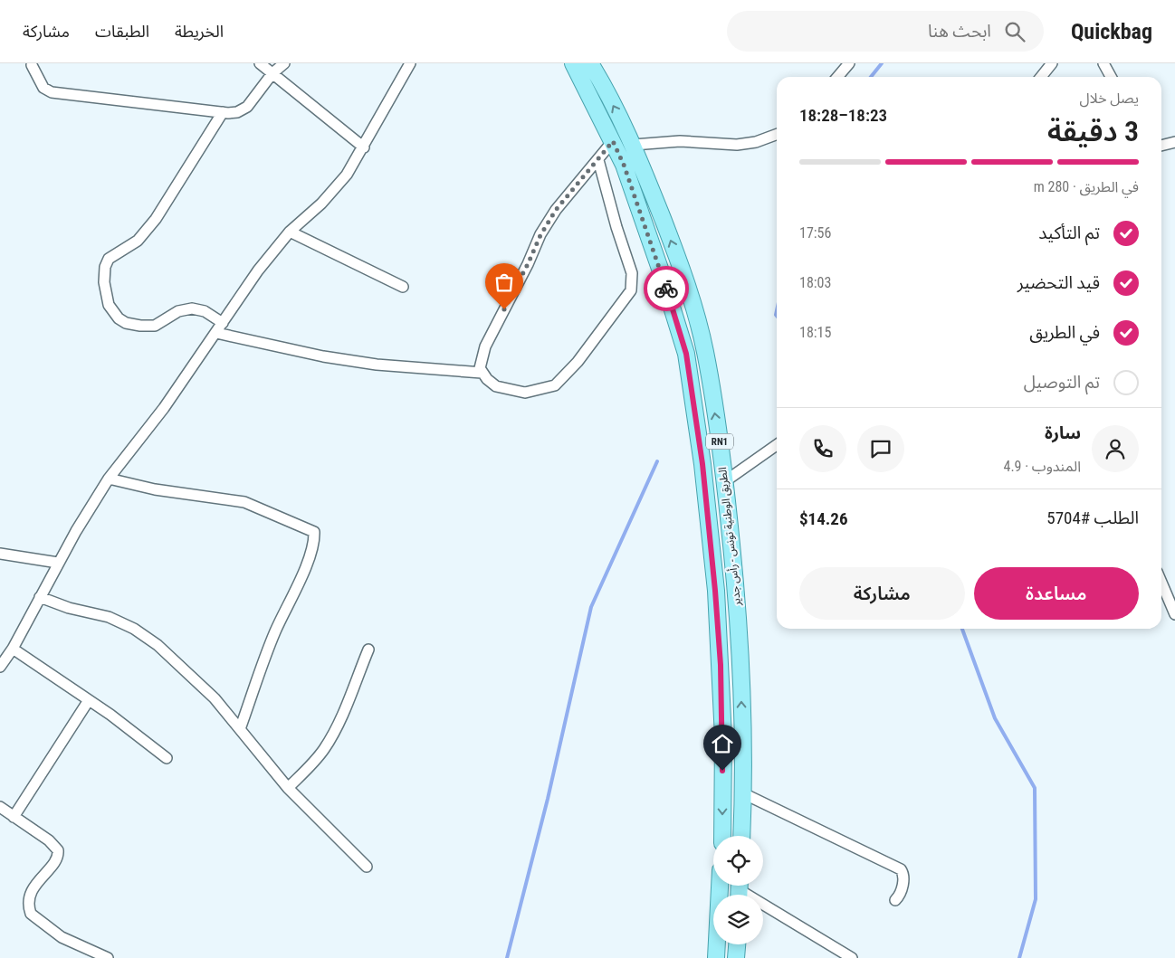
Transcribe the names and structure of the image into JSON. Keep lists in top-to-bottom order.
{
  "streets": {
    "main road": ["RN1", "الطريق الوطنية تونس - رأس جدير"]
  },
  "page": {
    "header": "Quickbag",
    "search": "ابحث هنا",
    "nav": ["الخريطة", "الطبقات", "مشاركة"],
    "heading": ["3 دقيقة", "يصل خلال", "18:23–18:28"],
    "panel": [
      "سارة",
      "المندوب · 4.9",
      "الطلب #5704",
      "$14.26"
    ],
    "bar": "في الطريق · 280 m",
    "list": [
      ["تم التأكيد", "17:56"],
      ["قيد التحضير", "18:03"],
      ["في الطريق", "18:15"],
      "تم التوصيل"
    ],
    "buttons": ["مساعدة", "مشاركة"]
  }
}
